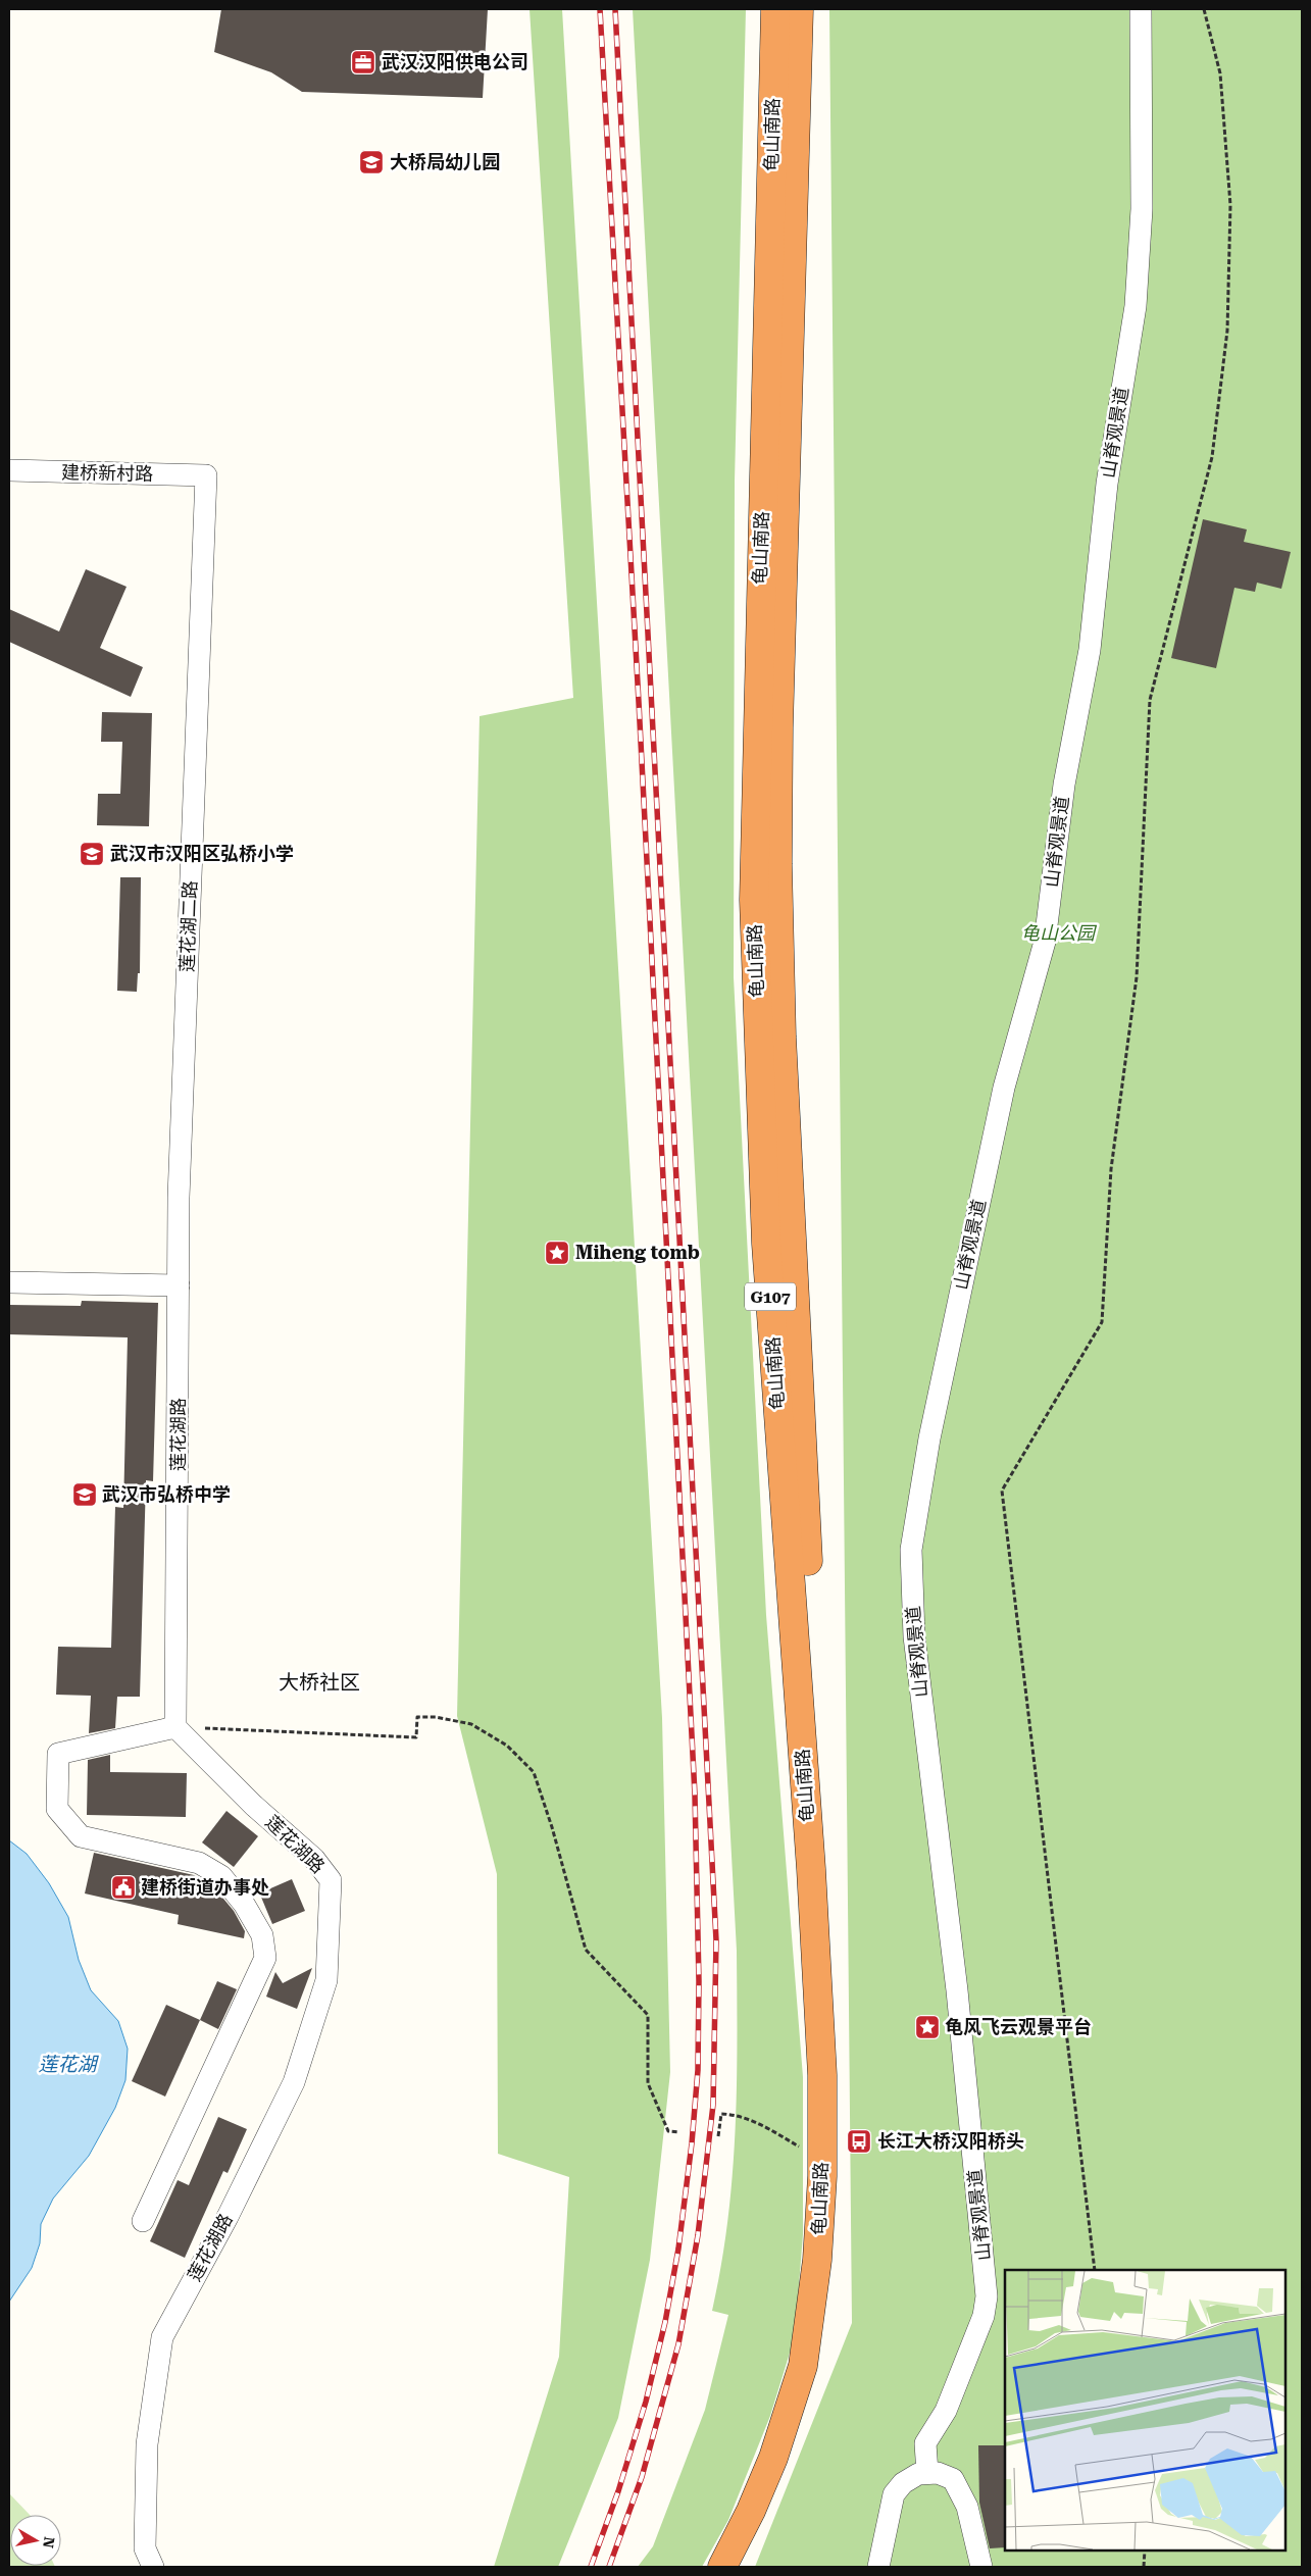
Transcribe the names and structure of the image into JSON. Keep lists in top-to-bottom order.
{
  "streets": {
    "highway": ["龟山南路", "G107"],
    "street": [
      "山脊观景道",
      "建桥新村路",
      "莲花湖二路",
      "莲花湖路"
    ]
  },
  "crossings": [
    ["建桥新村路", "莲花湖二路"],
    ["莲花湖二路", "莲花湖路"]
  ],
  "districts": ["大桥社区"],
  "water": ["莲花湖"],
  "parks": ["龟山公园"],
  "places": {
    "office": ["武汉汉阳供电公司"],
    "school or university": ["大桥局幼儿园", "武汉市汉阳区弘桥小学", "武汉市弘桥中学"],
    "place": ["Miheng tomb", "龟风飞云观景平台"],
    "public building": ["建桥街道办事处"],
    "bus stop": ["长江大桥汉阳桥头"]
  },
  "north": "right"
}
